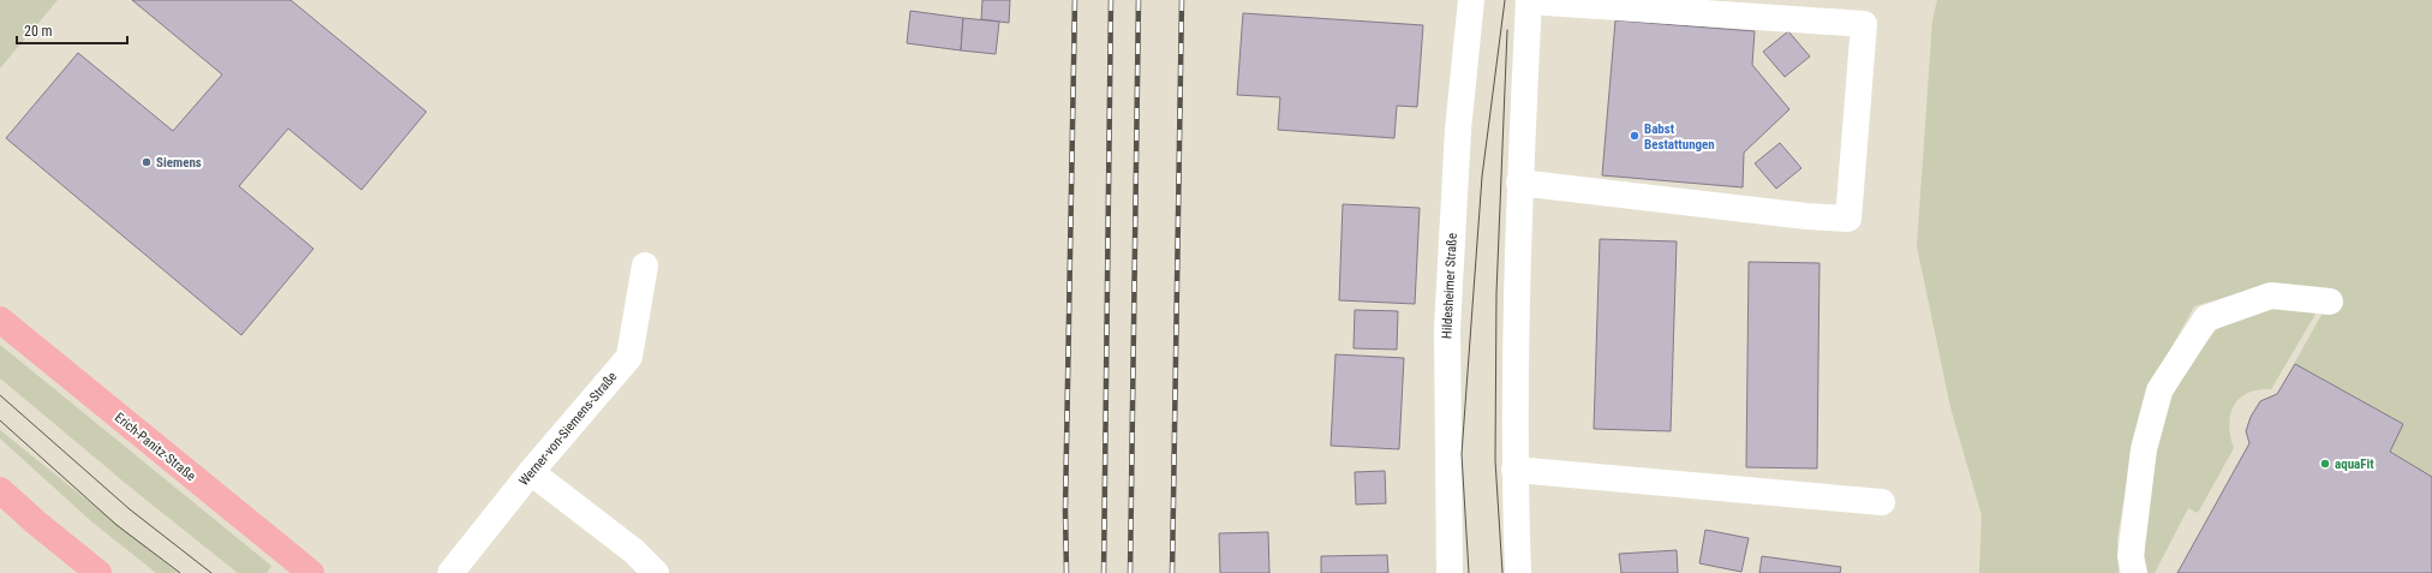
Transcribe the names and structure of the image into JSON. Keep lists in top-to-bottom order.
{
  "streets": {
    "main road": ["Erich-Panitz-Straße"],
    "street": ["Hildesheimer Straße", "Werner-von-Siemens-Straße"]
  },
  "places": ["Babst Bestattungen", "Siemens", "aquaFit"],
  "scale_bar": "20 m"
}
